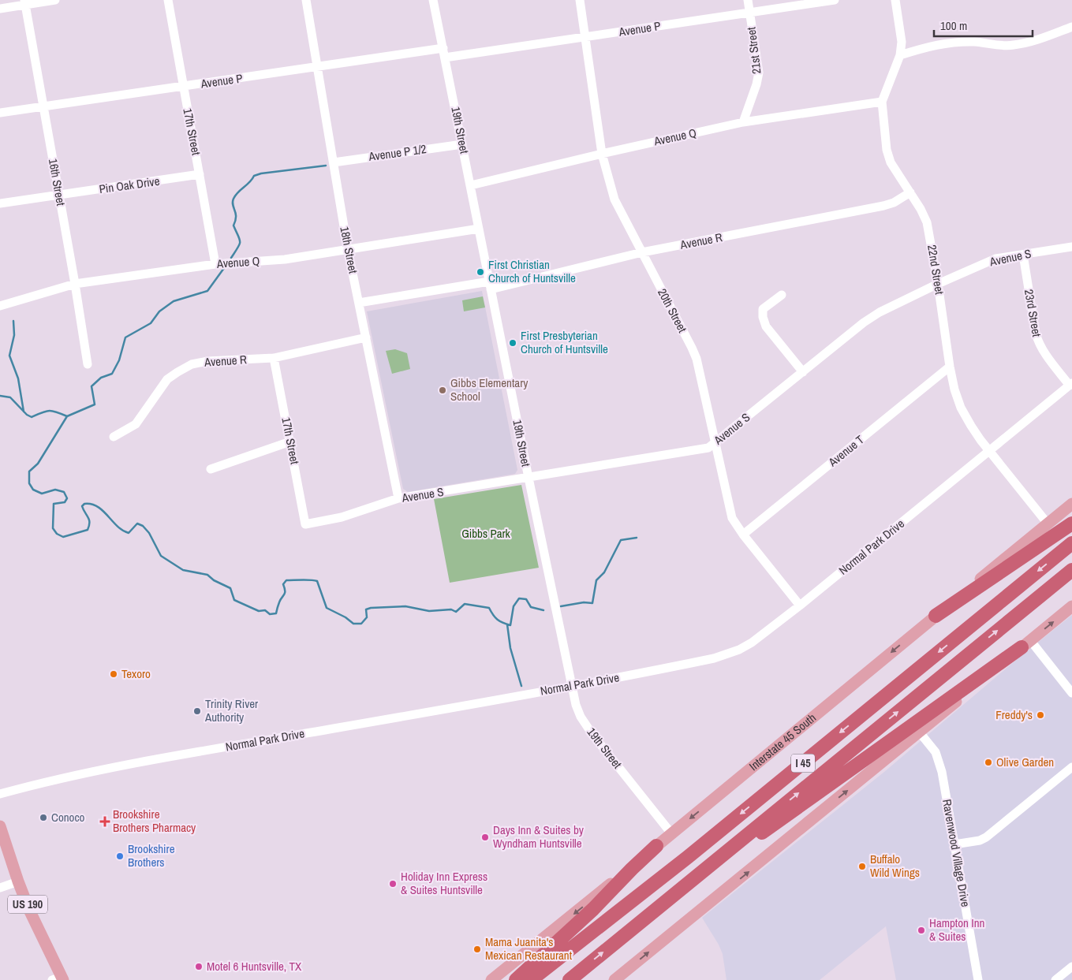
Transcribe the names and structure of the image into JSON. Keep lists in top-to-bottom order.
{
  "streets": {
    "highway": ["I 45"],
    "main road": ["Interstate 45 South", "US 190"],
    "street": [
      "Avenue P",
      "21st Street",
      "19th Street",
      "17th Street",
      "Avenue Q",
      "Avenue P 1/2",
      "16th Street",
      "Pin Oak Drive",
      "Avenue R",
      "18th Street",
      "Avenue S",
      "22nd Street",
      "20th Street",
      "23rd Street",
      "Avenue T",
      "Normal Park Drive",
      "Ravenwood Village Drive"
    ]
  },
  "crossings": [
    ["Avenue P", "21st Street"],
    ["Avenue P", "19th Street"],
    ["Avenue P", "17th Street"],
    ["Avenue P", "16th Street"],
    ["Avenue P", "18th Street"],
    ["Avenue P", "20th Street"],
    ["21st Street", "Avenue Q"],
    ["19th Street", "Avenue Q"],
    ["19th Street", "Avenue P 1/2"],
    ["19th Street", "Avenue R"],
    ["19th Street", "Avenue S"],
    ["19th Street", "Normal Park Drive"],
    ["19th Street", "Interstate 45 South"],
    ["17th Street", "Avenue Q"],
    ["17th Street", "Pin Oak Drive"],
    ["17th Street", "Avenue R"],
    ["17th Street", "Avenue S"],
    ["Avenue Q", "16th Street"],
    ["Avenue Q", "18th Street"],
    ["Avenue Q", "22nd Street"],
    ["Avenue Q", "20th Street"],
    ["Avenue P 1/2", "18th Street"],
    ["16th Street", "Pin Oak Drive"],
    ["Avenue R", "18th Street"],
    ["Avenue R", "22nd Street"],
    ["Avenue R", "20th Street"],
    ["18th Street", "Avenue S"],
    ["Avenue S", "22nd Street"],
    ["Avenue S", "20th Street"],
    ["Avenue S", "23rd Street"],
    ["22nd Street", "Avenue T"],
    ["22nd Street", "Normal Park Drive"],
    ["22nd Street", "Interstate 45 South"],
    ["20th Street", "Avenue T"],
    ["20th Street", "Normal Park Drive"],
    ["23rd Street", "Normal Park Drive"]
  ],
  "parks": ["Gibbs Park"],
  "places": {
    "other": [
      "First Christian Church of Huntsville",
      "First Presbyterian Church of Huntsville",
      "Gibbs Elementary School",
      "Texoro",
      "Trinity River Authority",
      "Freddy's",
      "Olive Garden",
      "Conoco",
      "Days Inn & Suites by Wyndham Huntsville",
      "Brookshire Brothers",
      "Buffalo Wild Wings",
      "Holiday Inn Express & Suites Huntsville",
      "Hampton Inn & Suites",
      "Mama Juanita's Mexican Restaurant",
      "Motel 6 Huntsville, TX"
    ],
    "health": ["Brookshire Brothers Pharmacy"]
  },
  "scale_bar": "100 m"
}
